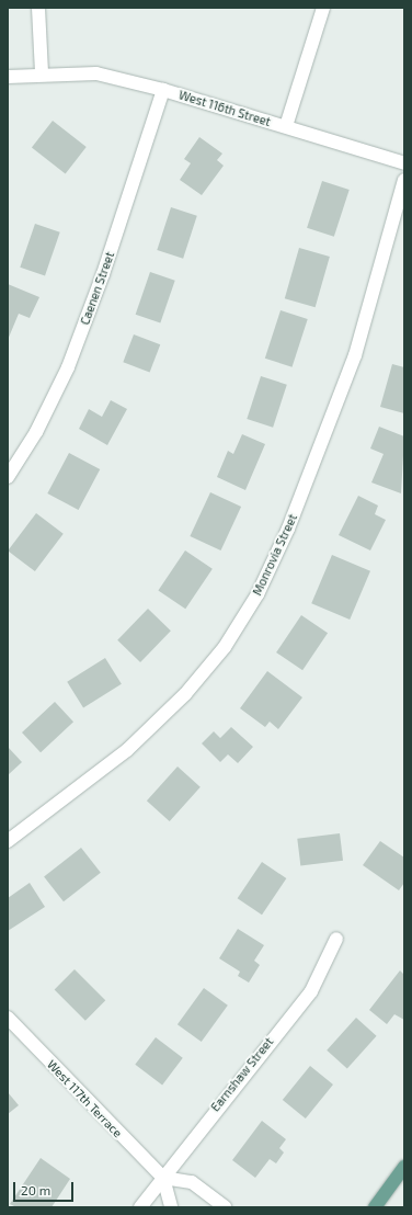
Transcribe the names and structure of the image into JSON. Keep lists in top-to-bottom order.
{
  "streets": {
    "street": [
      "West 116th Street",
      "Caenen Street",
      "Monrovia Street",
      "Earnshaw Street",
      "West 117th Terrace"
    ]
  },
  "crossings": [
    ["West 116th Street", "Caenen Street"],
    ["Earnshaw Street", "West 117th Terrace"]
  ],
  "scale_bar": "20 m"
}
